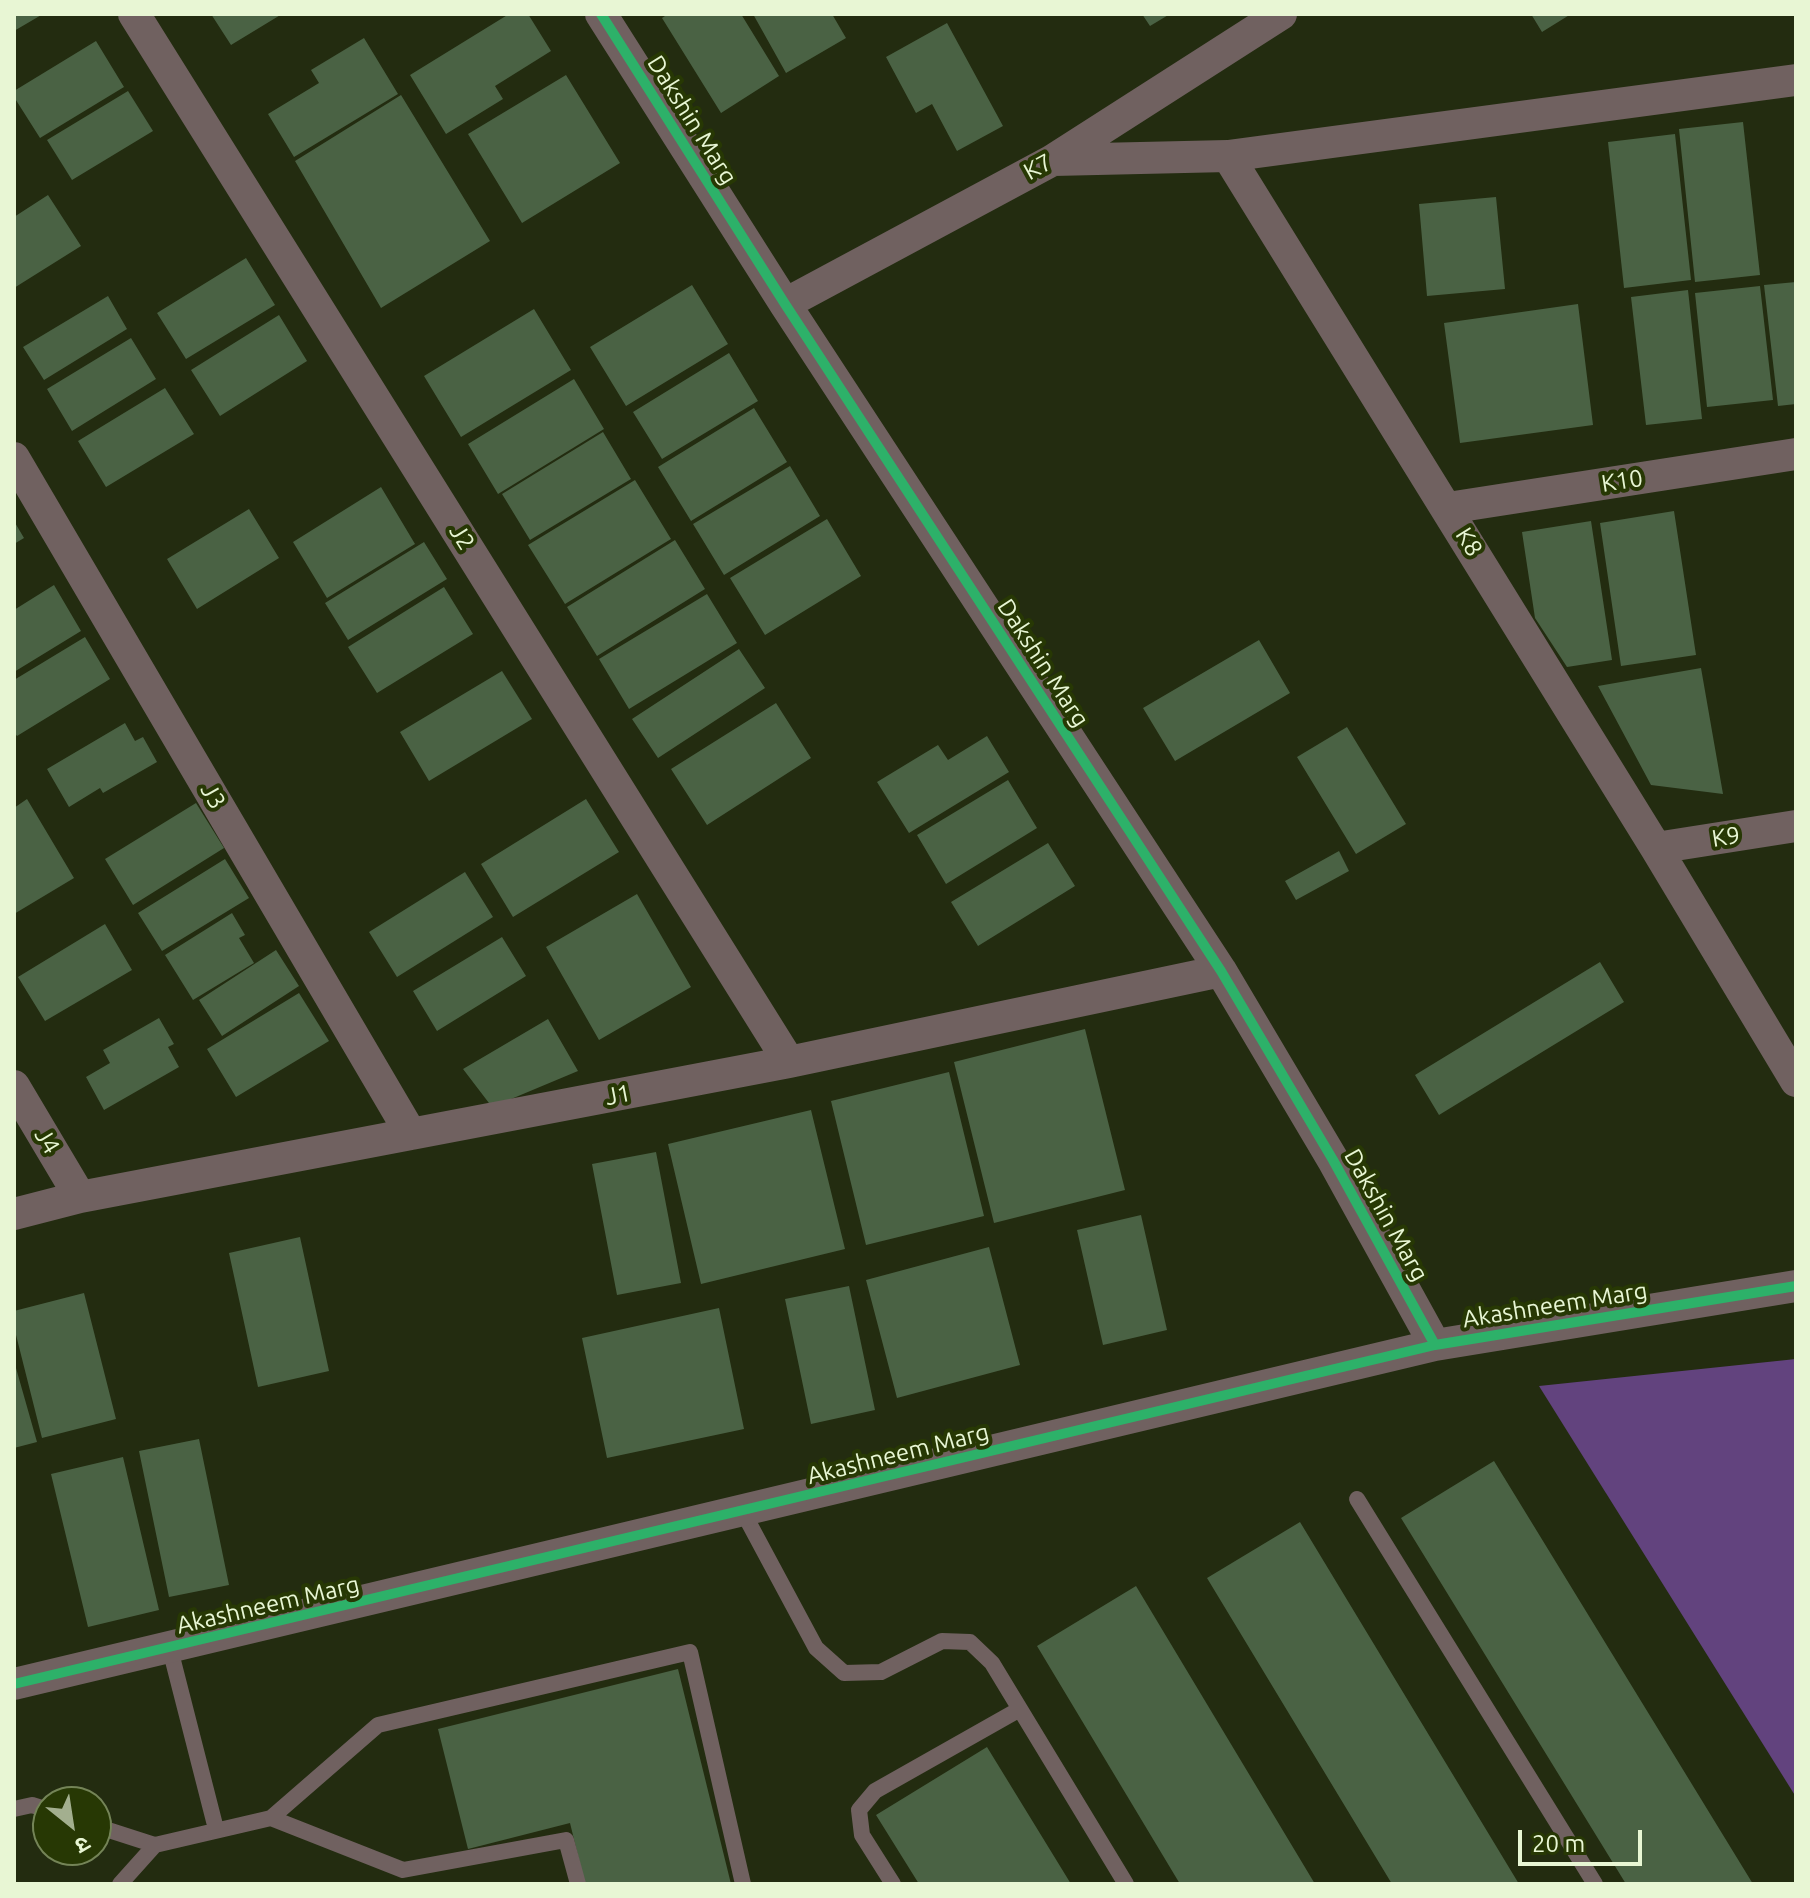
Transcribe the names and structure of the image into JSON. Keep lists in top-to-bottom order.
{
  "streets": {
    "street": [
      "Dakshin Marg",
      "K7",
      "K10",
      "J2",
      "K8",
      "J3",
      "K9",
      "J1",
      "J4",
      "Akashneem Marg"
    ]
  },
  "crossings": [
    ["Dakshin Marg", "K7"],
    ["Dakshin Marg", "J1"],
    ["Dakshin Marg", "Akashneem Marg"],
    ["K10", "K8"],
    ["J2", "J1"],
    ["K8", "K9"],
    ["J3", "J1"],
    ["J1", "J4"]
  ],
  "scale_bar": "20 m",
  "north": "bottom right"
}
